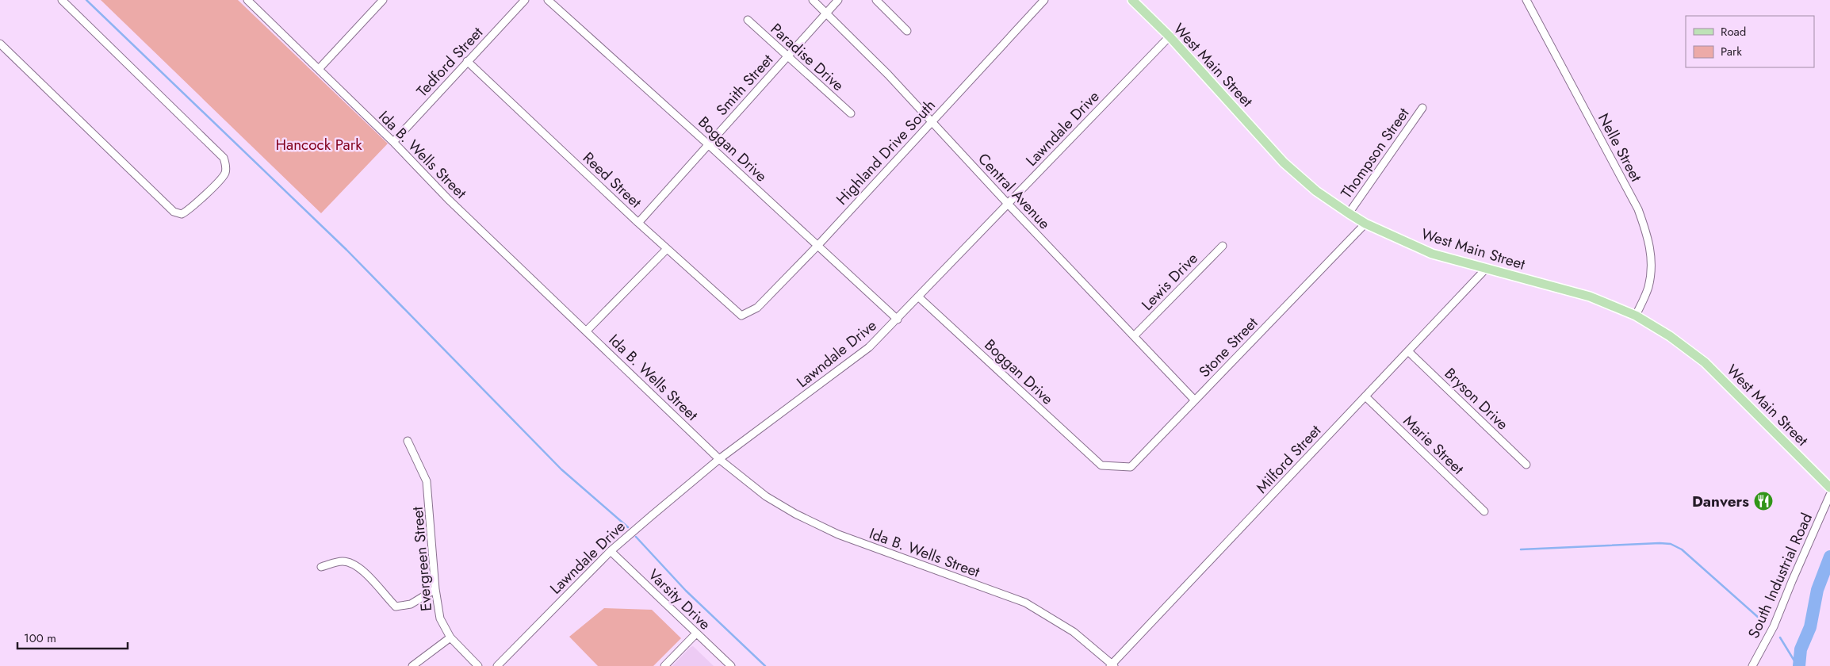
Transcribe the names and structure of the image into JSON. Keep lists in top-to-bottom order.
{
  "streets": {
    "main road": ["West Main Street"],
    "street": [
      "Paradise Drive",
      "Tedford Street",
      "Smith Street",
      "Lawndale Drive",
      "Nelle Street",
      "Boggan Drive",
      "Highland Drive South",
      "Thompson Street",
      "Ida B. Wells Street",
      "Reed Street",
      "Central Avenue",
      "Lewis Drive",
      "Stone Street",
      "Bryson Drive",
      "Marie Street",
      "Milford Street",
      "Evergreen Street",
      "South Industrial Road",
      "Varsity Drive"
    ]
  },
  "crossings": [
    ["Paradise Drive", "Smith Street"],
    ["Tedford Street", "Ida B. Wells Street"],
    ["Tedford Street", "Reed Street"],
    ["West Main Street", "Lawndale Drive"],
    ["West Main Street", "Nelle Street"],
    ["West Main Street", "Thompson Street"],
    ["West Main Street", "Stone Street"],
    ["West Main Street", "Milford Street"],
    ["Smith Street", "Boggan Drive"],
    ["Smith Street", "Reed Street"],
    ["Smith Street", "Central Avenue"],
    ["Lawndale Drive", "Boggan Drive"],
    ["Lawndale Drive", "Ida B. Wells Street"],
    ["Lawndale Drive", "Central Avenue"],
    ["Lawndale Drive", "Varsity Drive"],
    ["Boggan Drive", "Highland Drive South"],
    ["Boggan Drive", "Stone Street"],
    ["Highland Drive South", "Reed Street"],
    ["Highland Drive South", "Central Avenue"],
    ["Ida B. Wells Street", "Milford Street"],
    ["Central Avenue", "Lewis Drive"],
    ["Central Avenue", "Stone Street"],
    ["Bryson Drive", "Milford Street"],
    ["Marie Street", "Milford Street"]
  ],
  "parks": ["Hancock Park"],
  "places": {
    "restaurant": ["Danvers"]
  },
  "legend": ["Road", "Park"],
  "scale_bar": "100 m"
}
